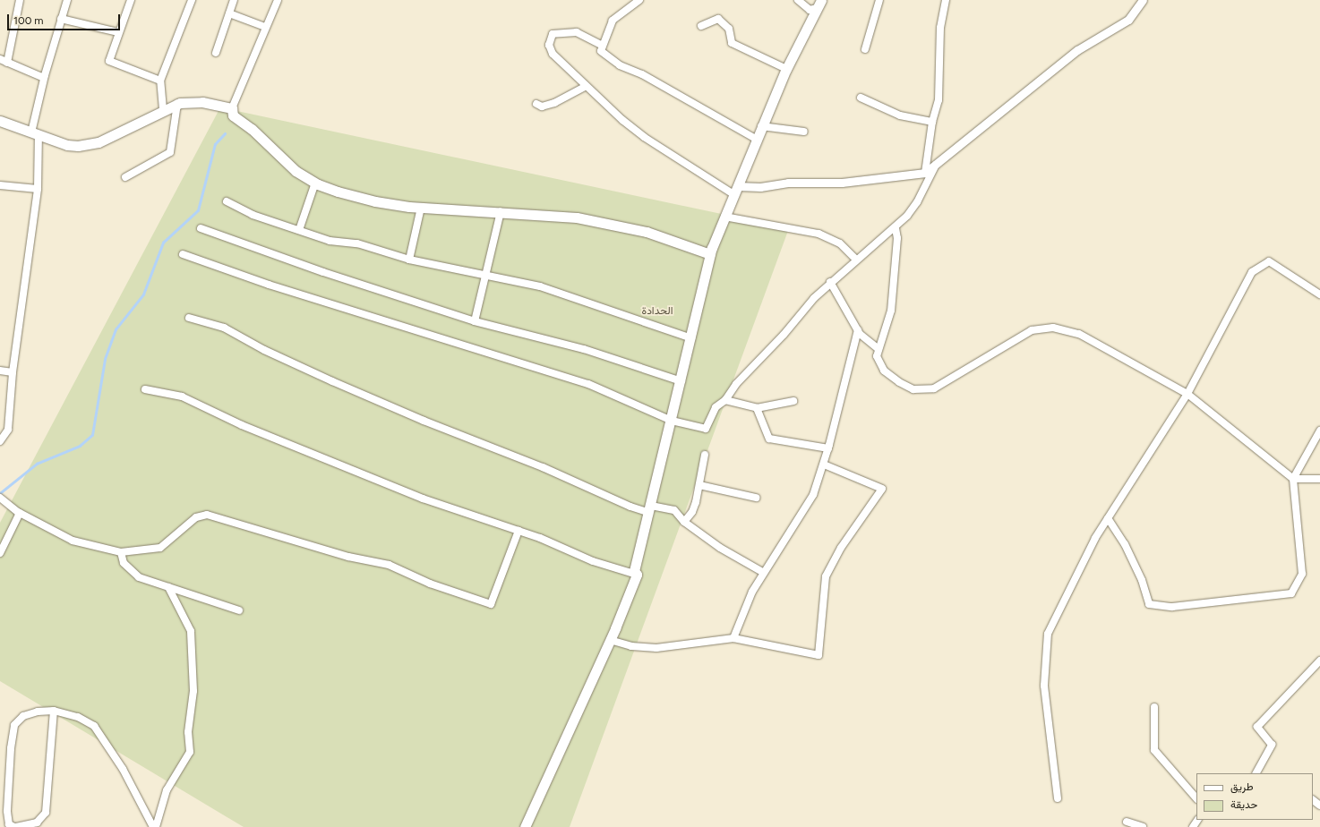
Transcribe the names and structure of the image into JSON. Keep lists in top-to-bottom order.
{
  "districts": ["الحدادة"],
  "legend": ["طريق", "حديقة"],
  "scale_bar": "100 m"
}
